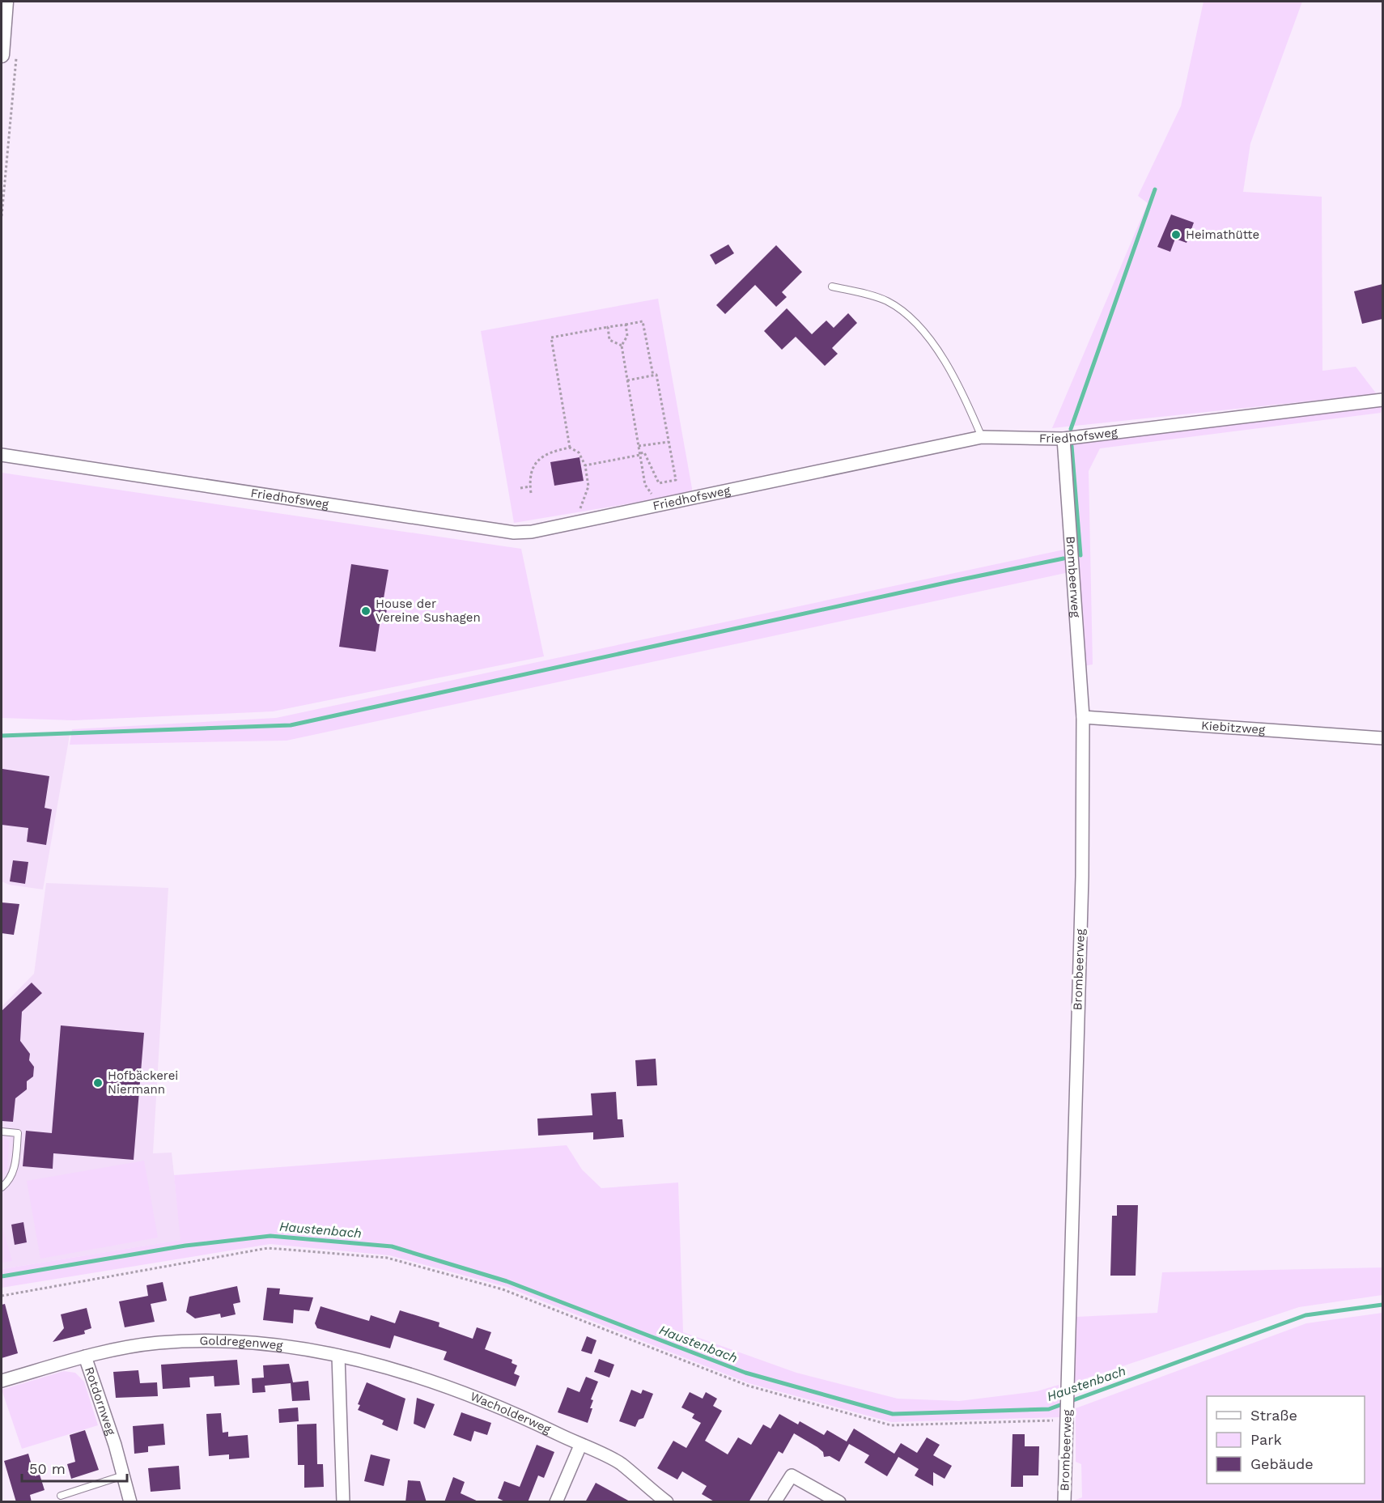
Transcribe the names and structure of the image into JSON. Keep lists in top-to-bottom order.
{
  "streets": {
    "street": [
      "Friedhofsweg",
      "Brombeerweg",
      "Kiebitzweg",
      "Goldregenweg",
      "Rotdornweg",
      "Wacholderweg"
    ]
  },
  "crossings": [
    ["Friedhofsweg", "Brombeerweg"],
    ["Brombeerweg", "Kiebitzweg"],
    ["Goldregenweg", "Rotdornweg"],
    ["Goldregenweg", "Wacholderweg"]
  ],
  "water": ["Haustenbach"],
  "places": ["Heimathütte", "House der Vereine Sushagen", "Hofbäckerei Niermann"],
  "legend": ["Straße", "Park", "Gebäude"],
  "scale_bar": "50 m"
}
